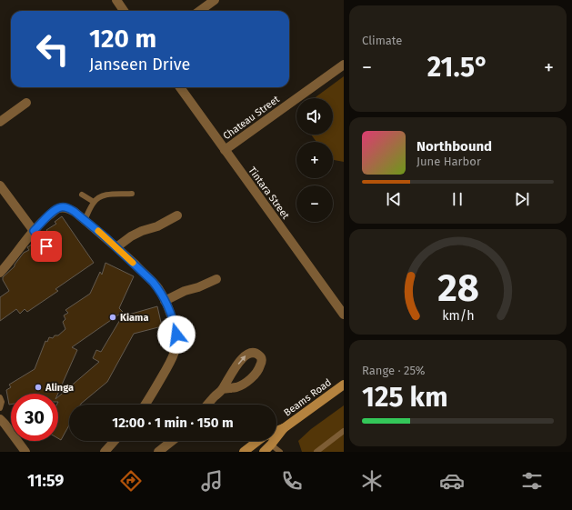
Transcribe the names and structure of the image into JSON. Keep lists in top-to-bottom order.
{
  "streets": {
    "main road": ["Beams Road"],
    "street": ["Chateau Street", "Tintara Street"]
  },
  "crossings": [
    ["Chateau Street", "Tintara Street"]
  ],
  "places": ["Kiama", "Alinga"],
  "page": {
    "tile": [
      "Climate",
      ["Range · 25%", "125 km"]
    ],
    "turn": ["120 m", "Janseen Drive"],
    "heat": ["−", "21.5°", "+"],
    "map_buttons": ["+", "−"],
    "song": ["Northbound", "June Harbor"],
    "limit": "30",
    "trip": "12:00 · 1 min · 150 m",
    "tabs": "11:59",
    "gauge": ["28", "km/h"]
  }
}
